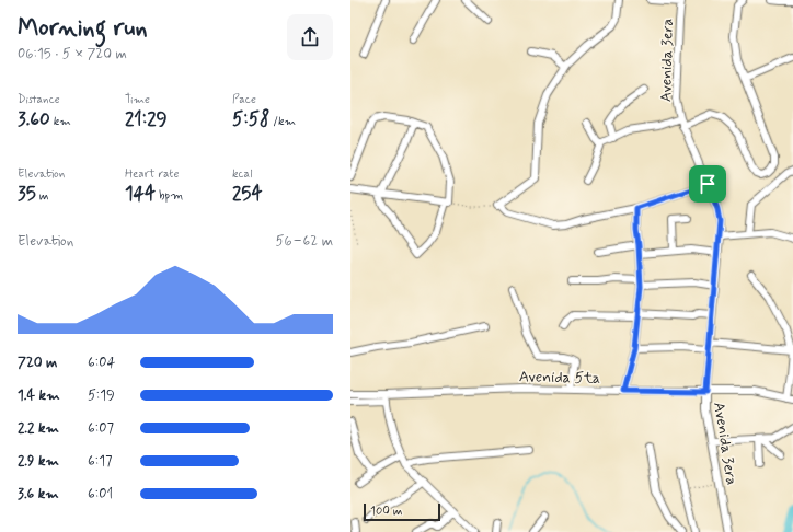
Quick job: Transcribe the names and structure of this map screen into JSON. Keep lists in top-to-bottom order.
{
  "streets": {
    "street": ["Avenida 3era", "Avenida 5ta"]
  },
  "crossings": [
    ["Avenida 3era", "Avenida 5ta"]
  ],
  "scale_bar": "100 m",
  "page": {
    "heading": ["Morning run", "06:15 · 5 × 720 m"],
    "stats": [
      ["Distance", "3.60 km"],
      ["Time", "21:29"],
      ["Pace", "5:58 /km"],
      ["Elevation", "35 m"],
      ["Heart rate", "144 bpm"],
      ["kcal", "254"]
    ],
    "chart": ["Elevation", "56–62 m"],
    "list": [
      {
        "name": "720 m",
        "note": "6:04"
      },
      {
        "name": "1.4 km",
        "note": "5:19"
      },
      {
        "name": "2.2 km",
        "note": "6:07"
      },
      {
        "name": "2.9 km",
        "note": "6:17"
      },
      {
        "name": "3.6 km",
        "note": "6:01"
      }
    ],
    "scale": "100 m"
  }
}
